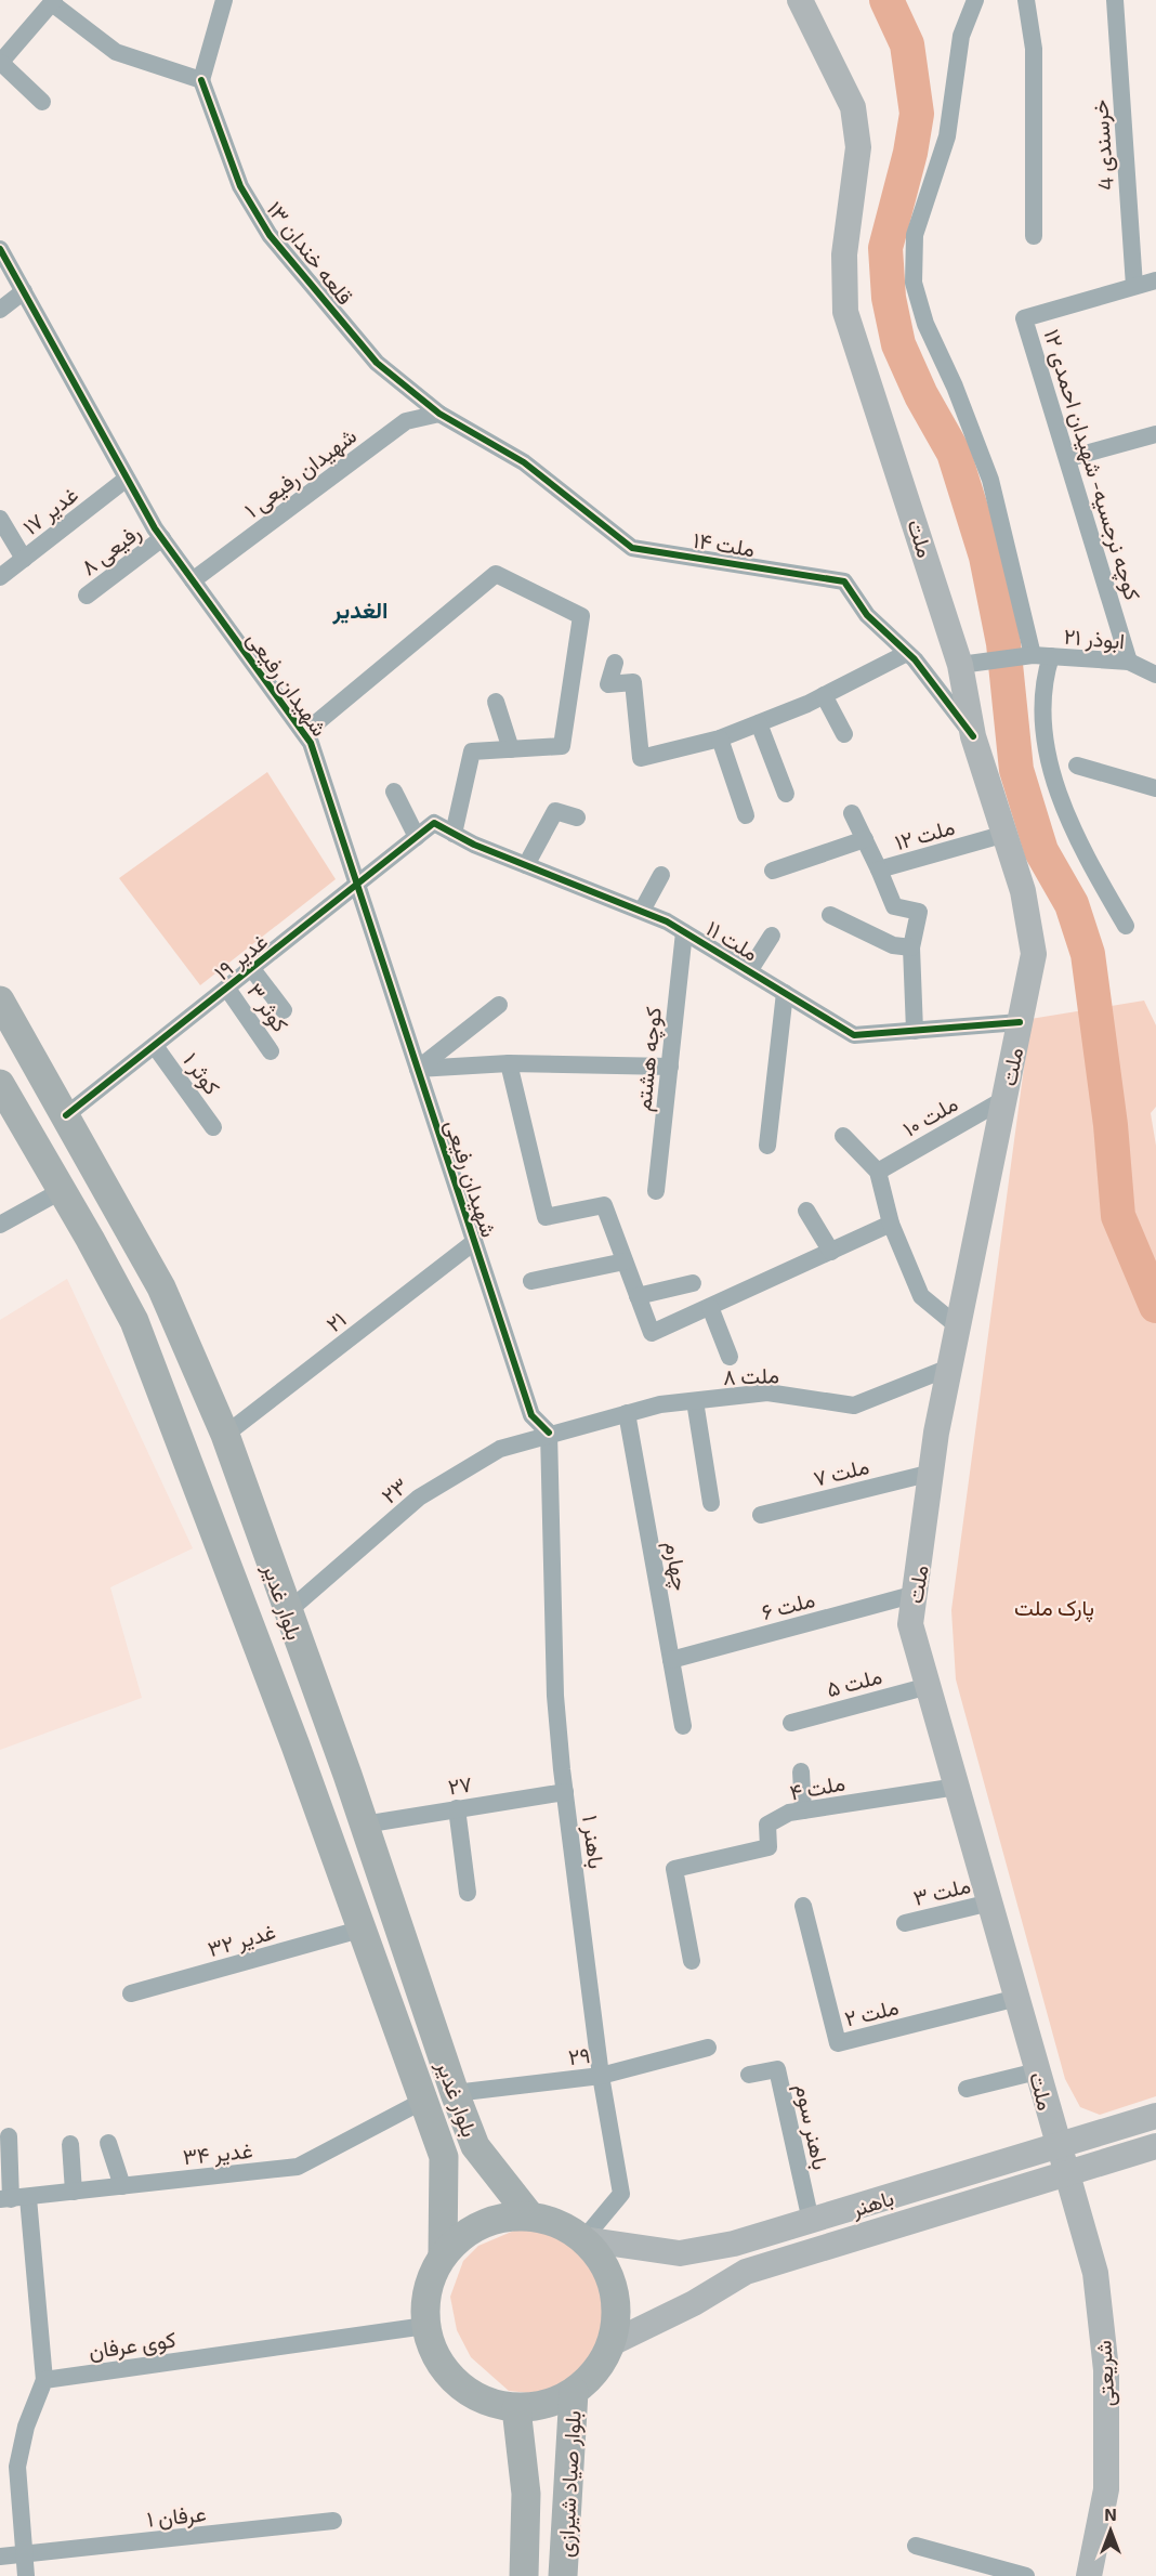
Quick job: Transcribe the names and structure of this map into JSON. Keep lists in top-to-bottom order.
{
  "streets": {
    "main road": [
      "ملت",
      "بلوار غدیر",
      "باهنر",
      "شریعتی",
      "بلوار صیاد شیرازی"
    ],
    "street": [
      "خرسندی 4",
      "۱۳ قلعه خندان",
      "کوچه نرجسیه- شهیدان احمدی ۱۲",
      "۱ شهیدان رفیعی",
      "۱۷ غدیر",
      "۱۴ ملت",
      "رفیعی ۸",
      "۲۱ ابوذر",
      "شهیدان رفیعی",
      "۱۲ ملت",
      "۱۱ ملت",
      "۱۹ غدیر",
      "۳ کوثر",
      "کوچه هشتم",
      "۱ کوثر",
      "ملت ۱۰",
      "۲۱",
      "۸ ملت",
      "۷ ملت",
      "۲۳",
      "چهارم",
      "۶ ملت",
      "۵ ملت",
      "۲۷",
      "۴ ملت",
      "باهنر ۱",
      "۳ ملت",
      "۳۲ غدیر",
      "۲ ملت",
      "۲۹",
      "باهنر سوم",
      "۳۴ غدیر",
      "کوی عرفان",
      "عرفان ۱"
    ]
  },
  "crossings": [
    ["خرسندی 4", "کوچه نرجسیه- شهیدان احمدی ۱۲"],
    ["۱۳ قلعه خندان", "۱ شهیدان رفیعی"],
    ["۱۳ قلعه خندان", "۱۴ ملت"],
    ["کوچه نرجسیه- شهیدان احمدی ۱۲", "۲۱ ابوذر"],
    ["۱ شهیدان رفیعی", "۱۴ ملت"],
    ["۱ شهیدان رفیعی", "شهیدان رفیعی"],
    ["۱۷ غدیر", "شهیدان رفیعی"],
    ["ملت", "۱۴ ملت"],
    ["ملت", "۲۱ ابوذر"],
    ["ملت", "۱۲ ملت"],
    ["ملت", "۱۱ ملت"],
    ["ملت", "ملت ۱۰"],
    ["ملت", "۸ ملت"],
    ["ملت", "۷ ملت"],
    ["ملت", "۶ ملت"],
    ["ملت", "۵ ملت"],
    ["ملت", "۴ ملت"],
    ["ملت", "۳ ملت"],
    ["ملت", "۲ ملت"],
    ["ملت", "باهنر"],
    ["ملت", "شریعتی"],
    ["رفیعی ۸", "شهیدان رفیعی"],
    ["شهیدان رفیعی", "۱۹ غدیر"],
    ["شهیدان رفیعی", "۲۱"],
    ["شهیدان رفیعی", "۸ ملت"],
    ["شهیدان رفیعی", "۲۳"],
    ["شهیدان رفیعی", "باهنر ۱"],
    ["۱۱ ملت", "۱۹ غدیر"],
    ["۱۱ ملت", "کوچه هشتم"],
    ["۱۹ غدیر", "۳ کوثر"],
    ["۱۹ غدیر", "۱ کوثر"],
    ["۱۹ غدیر", "بلوار غدیر"],
    ["۲۱", "بلوار غدیر"],
    ["۸ ملت", "۲۳"],
    ["۸ ملت", "چهارم"],
    ["۸ ملت", "باهنر ۱"],
    ["۲۳", "بلوار غدیر"],
    ["۲۳", "باهنر ۱"],
    ["چهارم", "۶ ملت"],
    ["بلوار غدیر", "۲۷"],
    ["بلوار غدیر", "باهنر ۱"],
    ["بلوار غدیر", "۳۲ غدیر"],
    ["بلوار غدیر", "۲۹"],
    ["بلوار غدیر", "۳۴ غدیر"],
    ["بلوار غدیر", "باهنر"],
    ["بلوار غدیر", "کوی عرفان"],
    ["بلوار غدیر", "بلوار صیاد شیرازی"],
    ["۲۷", "باهنر ۱"],
    ["باهنر ۱", "۲۹"],
    ["باهنر ۱", "باهنر"],
    ["باهنر ۱", "کوی عرفان"],
    ["باهنر ۱", "بلوار صیاد شیرازی"],
    ["باهنر سوم", "باهنر"],
    ["باهنر", "کوی عرفان"],
    ["باهنر", "شریعتی"],
    ["باهنر", "بلوار صیاد شیرازی"],
    ["کوی عرفان", "بلوار صیاد شیرازی"]
  ],
  "districts": ["الغدیر"],
  "parks": ["پارک ملت"],
  "north": "top"
}
